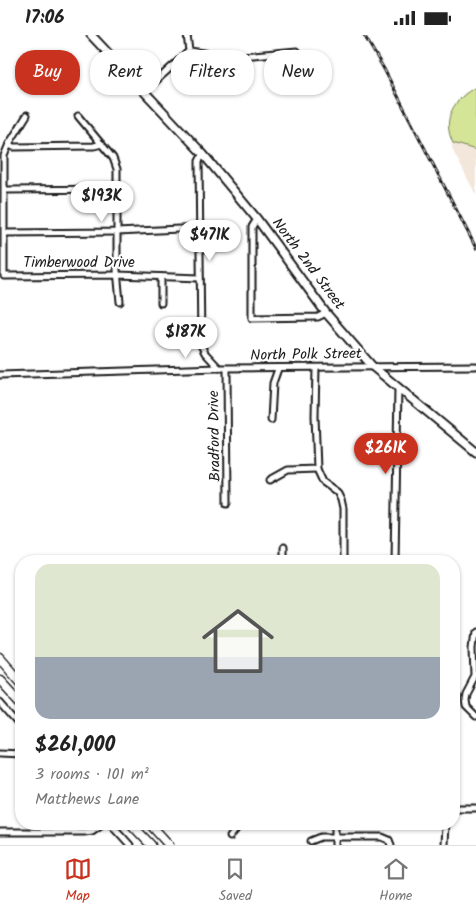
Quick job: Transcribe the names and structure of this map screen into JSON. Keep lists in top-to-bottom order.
{
  "streets": {
    "main road": ["North 2nd Street"],
    "street": ["Timberwood Drive", "North Polk Street", "Bradford Drive"]
  },
  "crossings": [
    ["North 2nd Street", "North Polk Street"],
    ["North Polk Street", "Bradford Drive"]
  ],
  "page": {
    "status": "17:06",
    "chip": [
      "Buy",
      "Rent",
      "Filters",
      "New"
    ],
    "price": [
      "$193K",
      "$471K",
      "$187K",
      "$261K"
    ],
    "list": [
      {
        "name": "$261,000",
        "note": "3 rooms · 101 m² · Matthews Lane"
      }
    ],
    "tabs": ["Map", "Saved", "Home"]
  }
}
